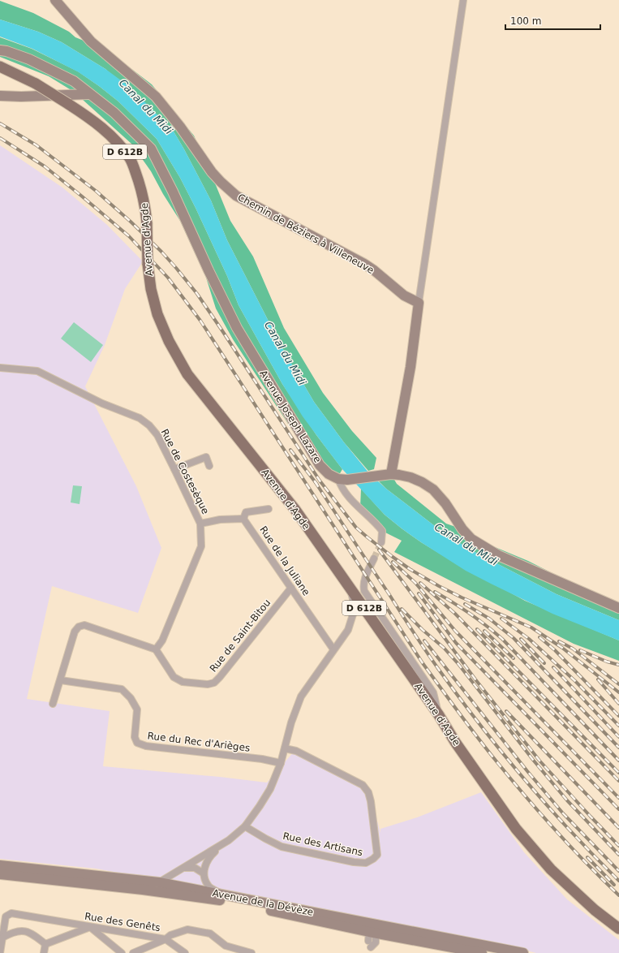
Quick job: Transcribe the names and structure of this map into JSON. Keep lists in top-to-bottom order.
{
  "streets": {
    "main road": [
      "D 612B",
      "Chemin de Béziers à Villeneuve",
      "Avenue d'Agde",
      "Avenue Joseph Lazare",
      "Avenue de la Dévèze"
    ],
    "street": [
      "Rue de Costesèque",
      "Rue de la Juliane",
      "Rue de Saint-Bitou",
      "Rue du Rec d'Arièges",
      "Rue des Artisans",
      "Rue des Genêts"
    ]
  },
  "crossings": [
    ["Rue de Costesèque", "Rue de Saint-Bitou"],
    ["Rue de la Juliane", "Rue de Saint-Bitou"]
  ],
  "water": ["Canal du Midi"],
  "scale_bar": "100 m"
}
